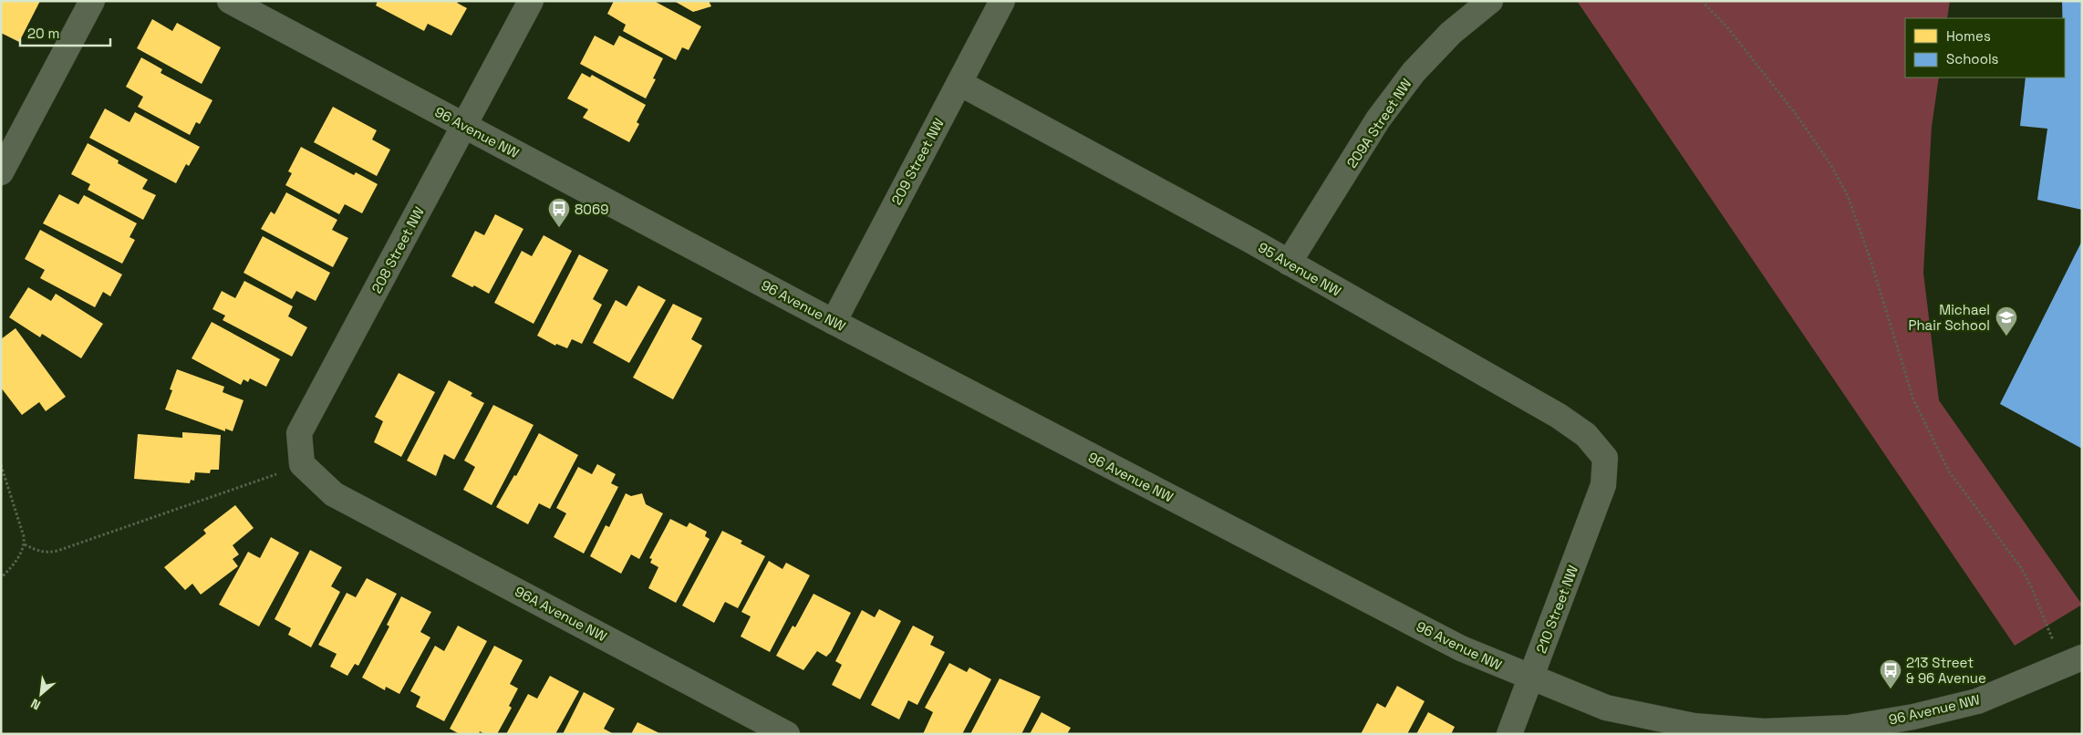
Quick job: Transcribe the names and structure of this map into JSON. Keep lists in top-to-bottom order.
{
  "streets": {
    "street": [
      "209A Street NW",
      "96 Avenue NW",
      "209 Street NW",
      "208 Street NW",
      "95 Avenue NW",
      "210 Street NW",
      "96A Avenue NW"
    ]
  },
  "crossings": [
    ["209A Street NW", "95 Avenue NW"],
    ["96 Avenue NW", "209 Street NW"],
    ["96 Avenue NW", "208 Street NW"],
    ["96 Avenue NW", "210 Street NW"],
    ["209 Street NW", "95 Avenue NW"],
    ["208 Street NW", "96A Avenue NW"],
    ["95 Avenue NW", "210 Street NW"]
  ],
  "places": {
    "bus stop": ["8069", "213 Street & 96 Avenue"],
    "school or university": ["Michael Phair School"]
  },
  "legend": ["Homes", "Schools"],
  "scale_bar": "20 m",
  "north": "bottom left"
}
